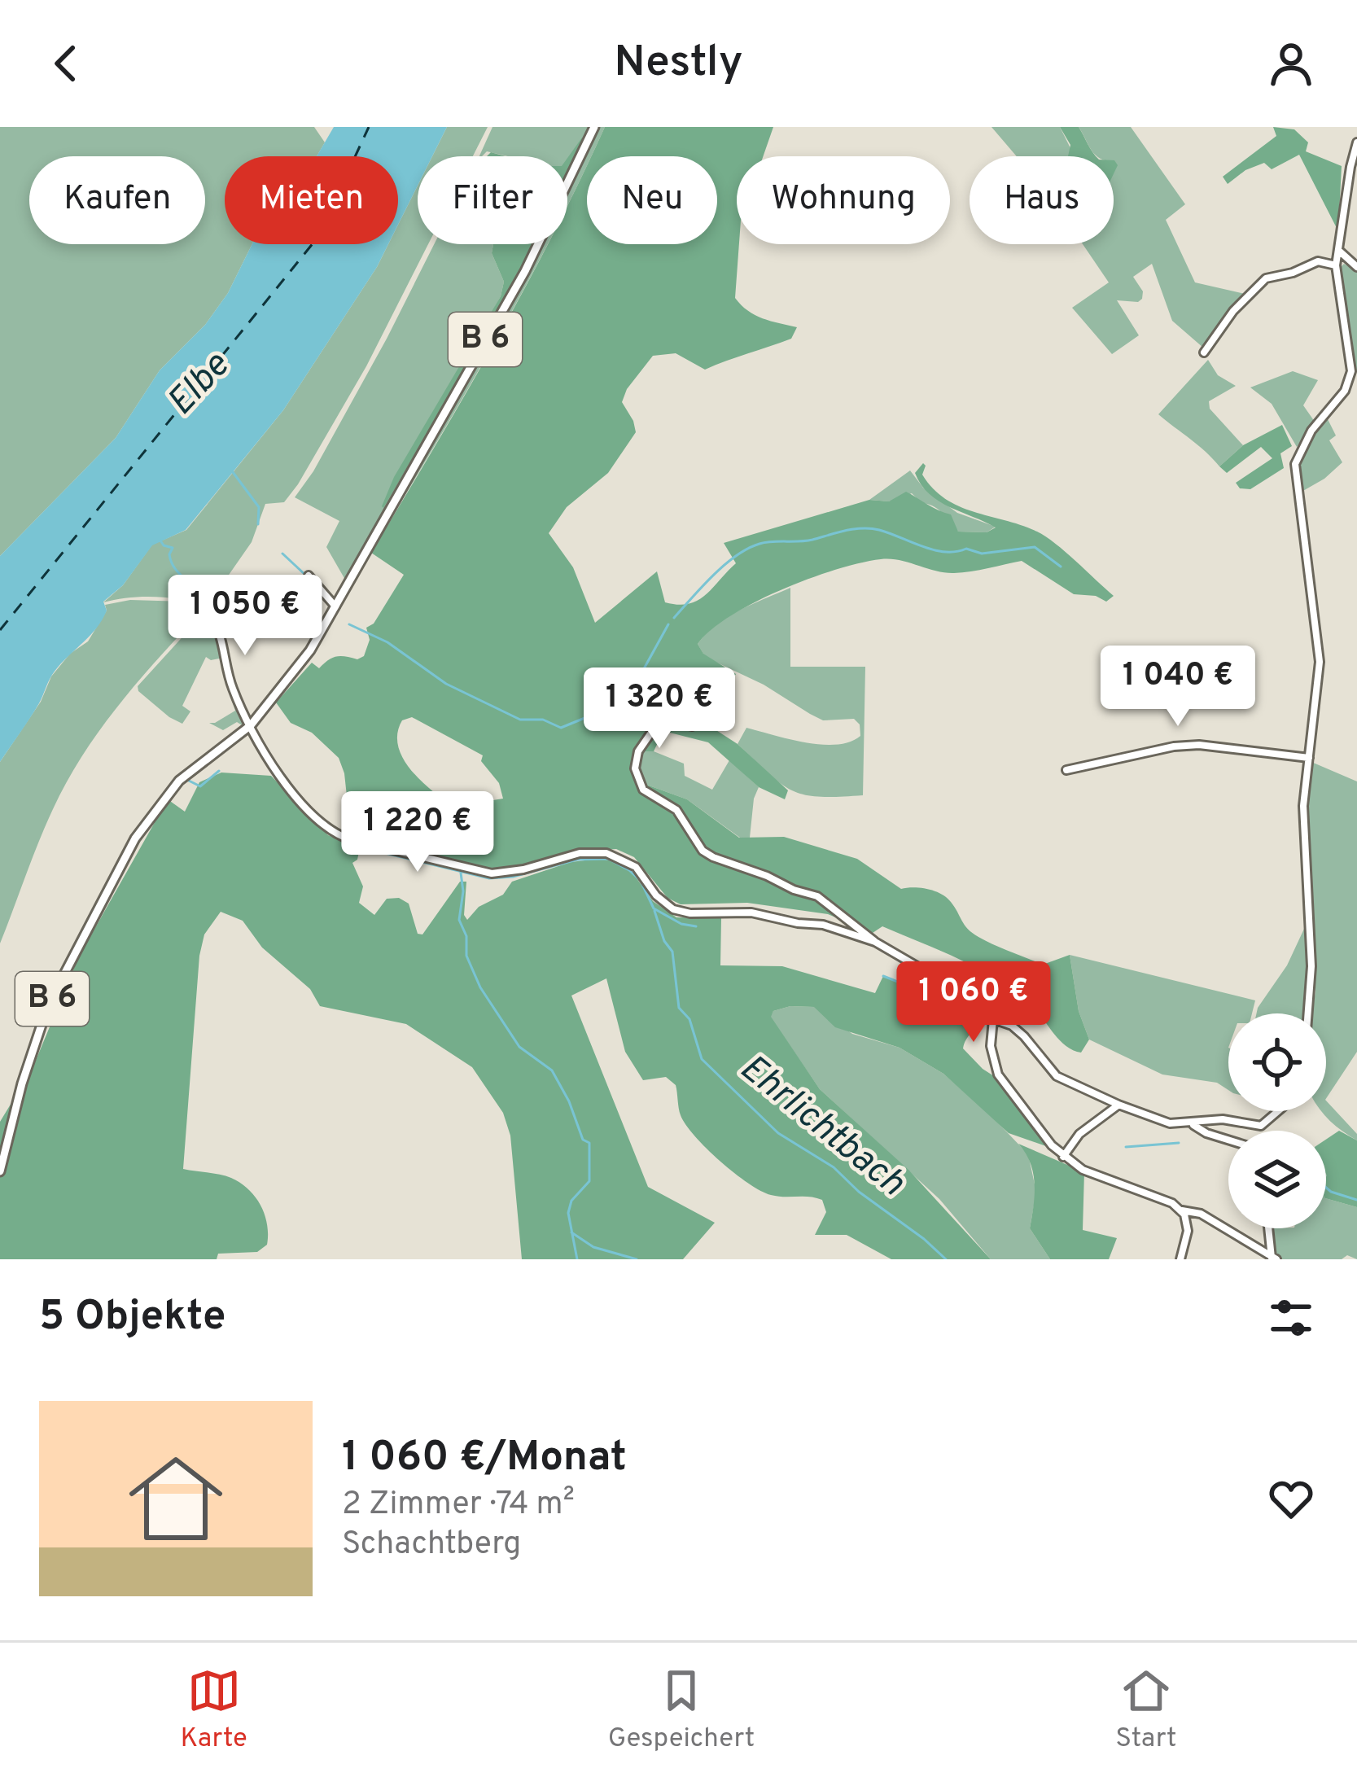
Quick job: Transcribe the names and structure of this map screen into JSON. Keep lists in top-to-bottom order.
{
  "streets": {
    "main road": ["B 6"]
  },
  "water": ["Elbe", "Ehrlichtbach"],
  "page": {
    "header": "Nestly",
    "chip": [
      "Kaufen",
      "Mieten",
      "Filter",
      "Neu",
      "Wohnung",
      "Haus"
    ],
    "price": [
      "1 050 €",
      "1 040 €",
      "1 320 €",
      "1 220 €",
      "1 060 €"
    ],
    "heading": "5 Objekte",
    "list": [
      {
        "name": "1 060 €/Monat",
        "note": "2 Zimmer · 74 m² · Schachtberg"
      }
    ],
    "tabs": ["Karte", "Gespeichert", "Start"]
  }
}
